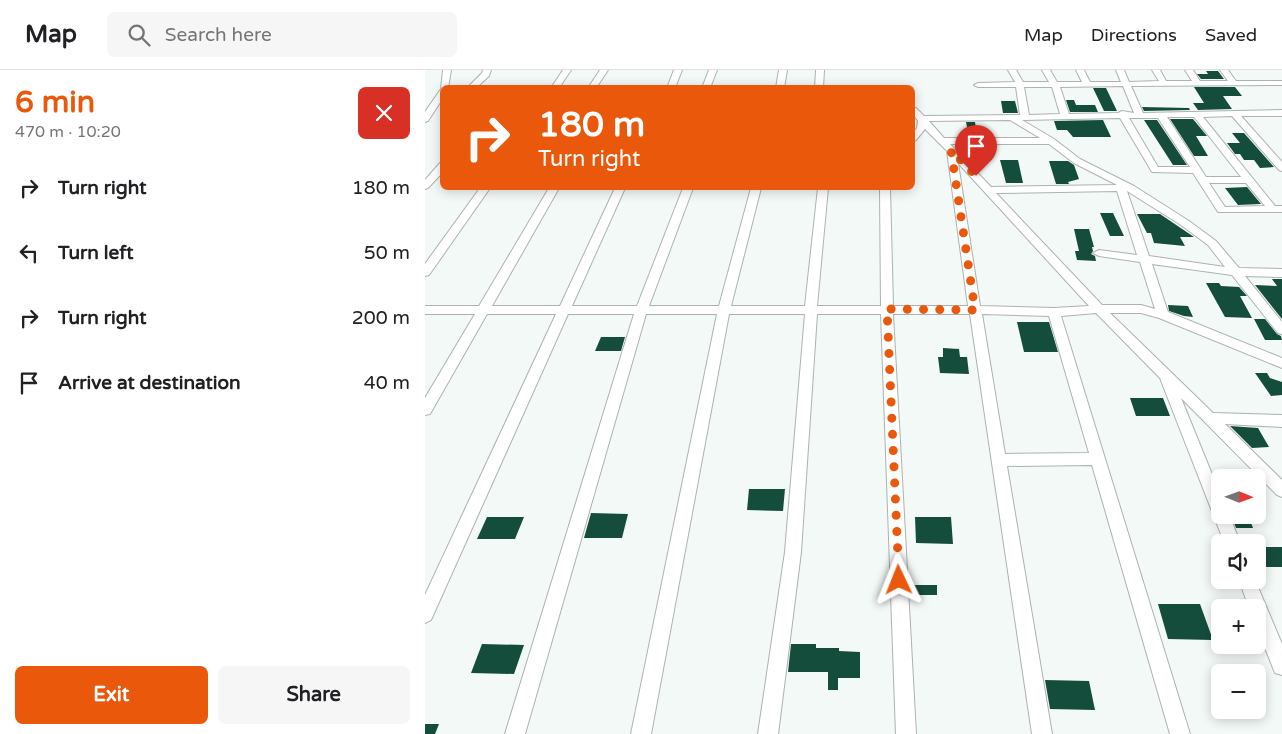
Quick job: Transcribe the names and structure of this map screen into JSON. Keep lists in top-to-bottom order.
{
  "north": "right",
  "page": {
    "header": "Map",
    "search": "Search here",
    "nav": ["Map", "Directions", "Saved"],
    "heading": ["6 min", "470 m · 10:20"],
    "turn": ["180 m", "Turn right"],
    "list": [
      {
        "name": "Turn right",
        "value": "180 m"
      },
      {
        "name": "Turn left",
        "value": "50 m"
      },
      {
        "name": "Turn right",
        "value": "200 m"
      },
      {
        "name": "Arrive at destination",
        "value": "40 m"
      }
    ],
    "map_buttons": ["+", "−"],
    "buttons": ["Exit", "Share"]
  }
}
